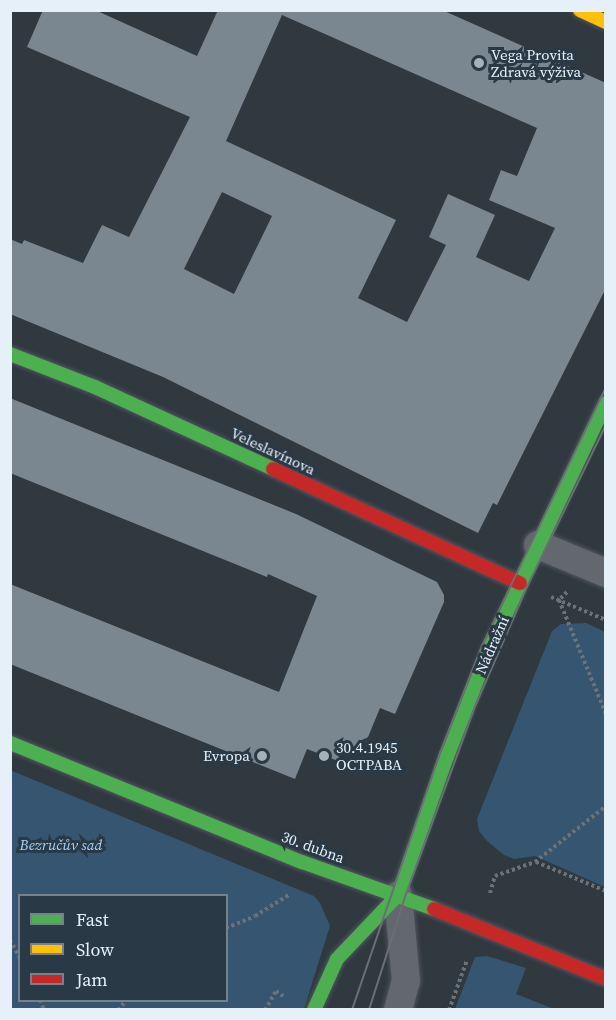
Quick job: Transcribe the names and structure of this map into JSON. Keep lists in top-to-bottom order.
{
  "streets": {
    "street": ["Veleslavínova", "Nádražní", "30. dubna"]
  },
  "crossings": [
    ["Veleslavínova", "Nádražní"],
    ["Nádražní", "30. dubna"]
  ],
  "parks": ["Bezručův sad"],
  "places": ["Vega Provita Zdravá výživa", "Evropa", "30.4.1945 ОСТРАВА"],
  "legend": ["Fast", "Slow", "Jam"]
}
